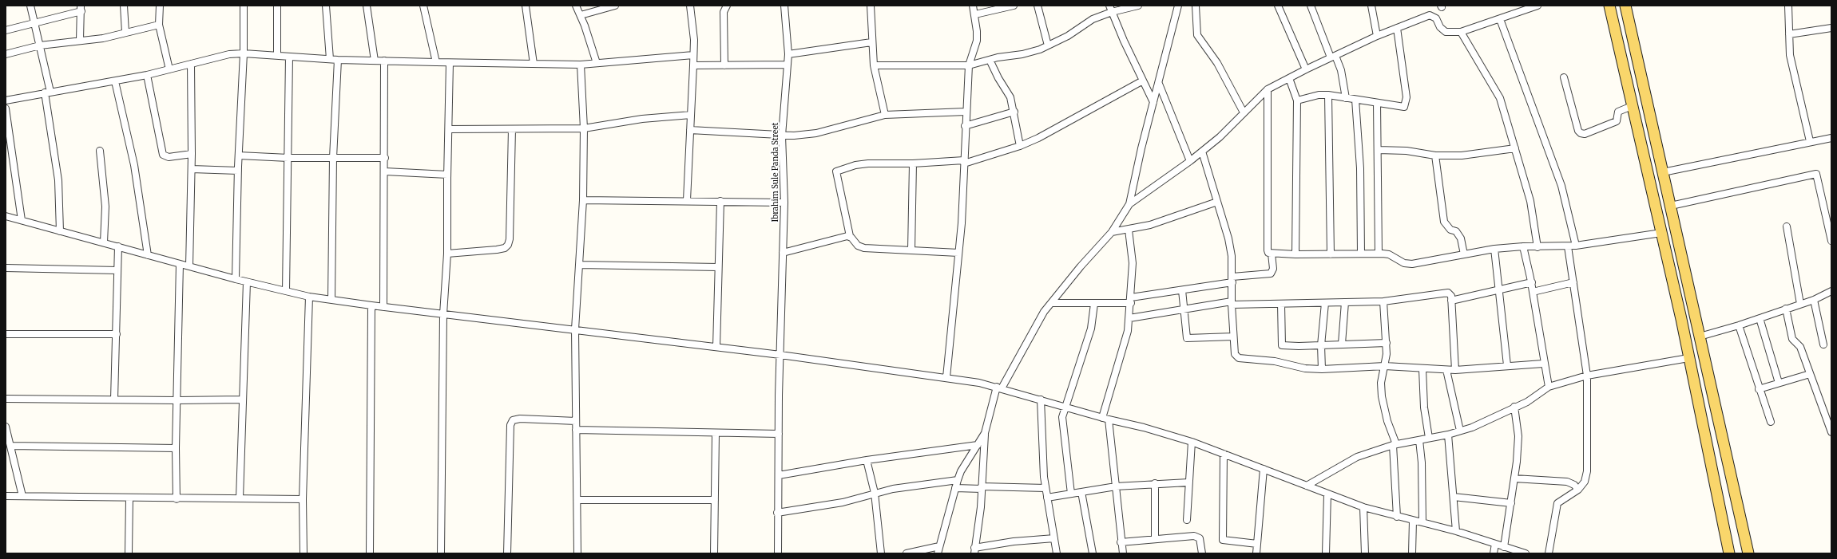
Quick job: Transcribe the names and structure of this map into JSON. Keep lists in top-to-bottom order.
{
  "streets": {
    "street": ["Ibrahim Sule Panda Street"]
  }
}
